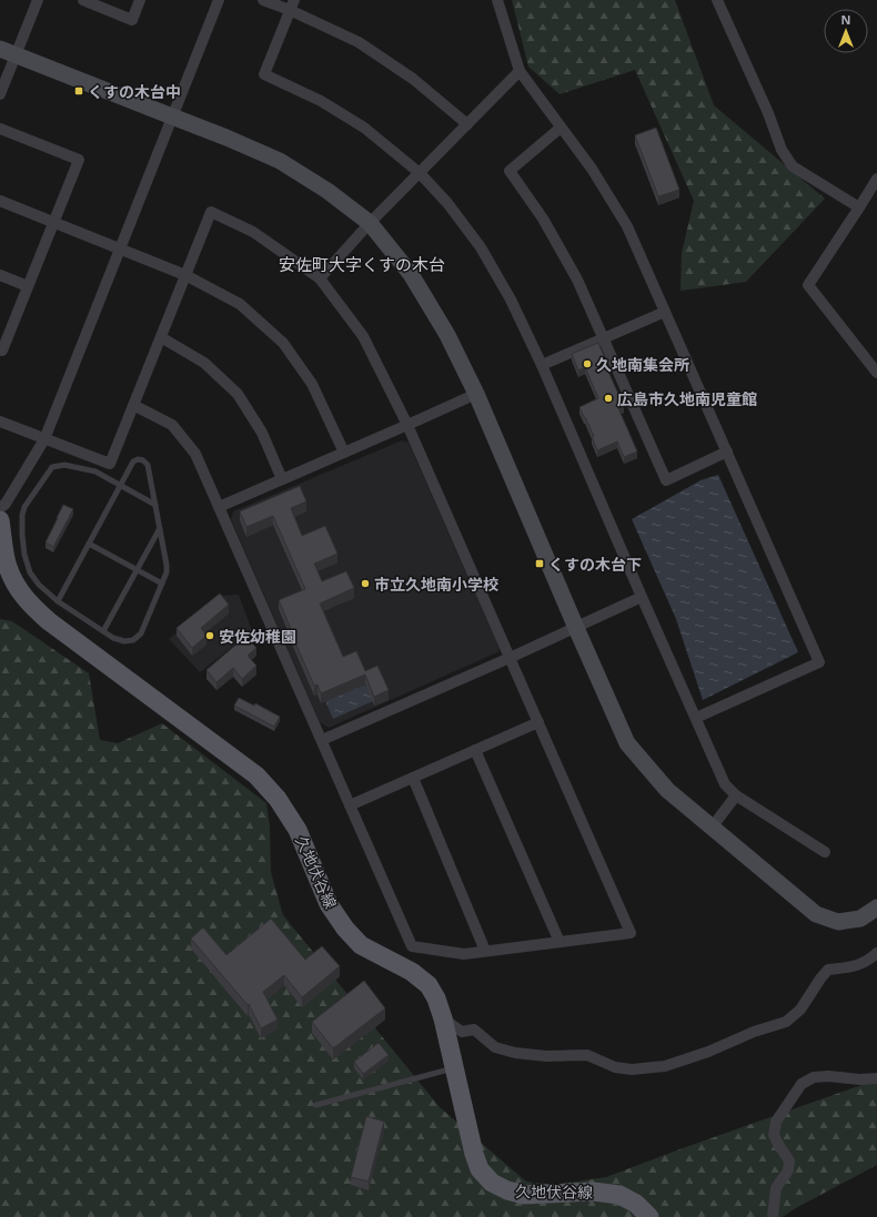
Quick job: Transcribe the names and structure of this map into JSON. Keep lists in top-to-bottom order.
{
  "streets": {
    "main road": ["久地伏谷線"]
  },
  "districts": ["安佐町大字くすの木台"],
  "places": {
    "transit": ["くすの木台中", "くすの木台下"],
    "other": [
      "久地南集会所",
      "広島市久地南児童館",
      "市立久地南小学校",
      "安佐幼稚園"
    ]
  },
  "north": "top"
}
